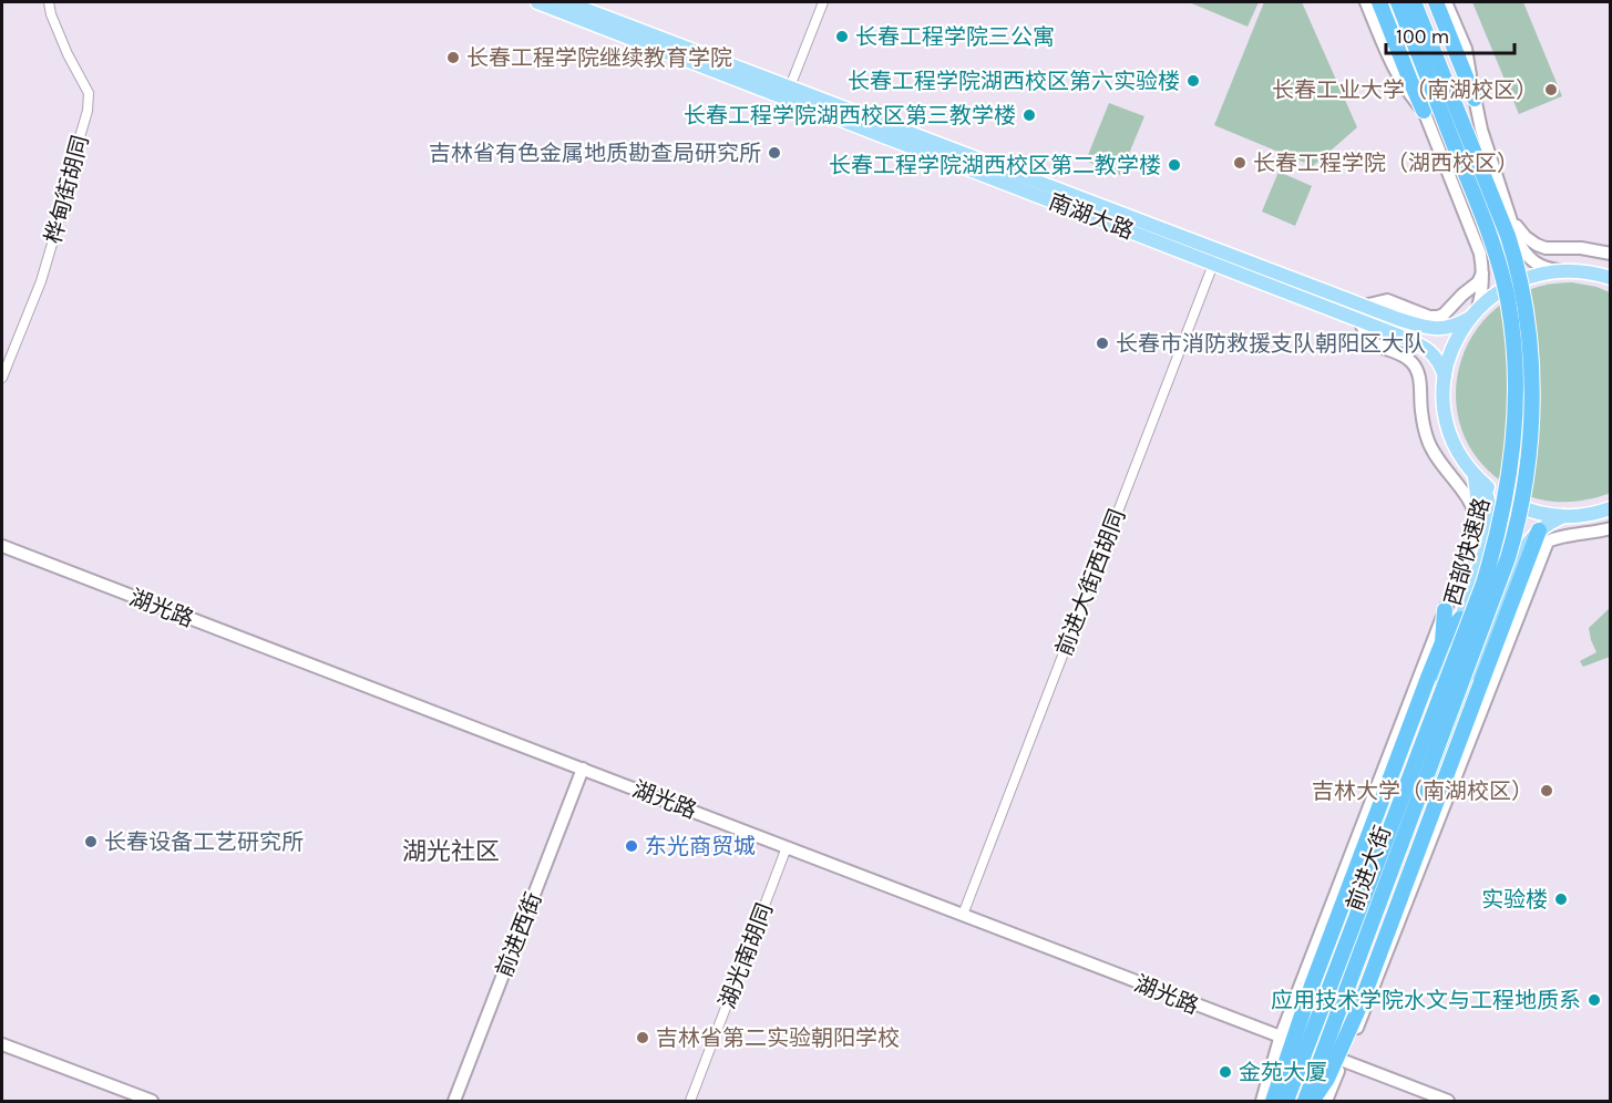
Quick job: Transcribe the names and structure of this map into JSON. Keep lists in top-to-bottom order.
{
  "streets": {
    "highway": ["西部快速路"],
    "main road": [
      "南湖大路",
      "湖光路",
      "前进大街",
      "前进西街"
    ],
    "street": ["桦甸街胡同", "前进大街西胡同", "湖光南胡同"]
  },
  "crossings": [
    ["南湖大路", "前进大街西胡同"],
    ["西部快速路", "前进大街"],
    ["前进大街西胡同", "湖光路"],
    ["湖光路", "前进大街"],
    ["湖光路", "前进西街"],
    ["湖光路", "湖光南胡同"]
  ],
  "districts": ["湖光社区"],
  "places": [
    "长春工程学院三公寓",
    "长春工程学院继续教育学院",
    "长春工程学院湖西校区第六实验楼",
    "长春工业大学（南湖校区）",
    "长春工程学院湖西校区第三教学楼",
    "吉林省有色金属地质勘查局研究所",
    "长春工程学院（湖西校区）",
    "长春工程学院湖西校区第二教学楼",
    "长春市消防救援支队朝阳区大队",
    "吉林大学（南湖校区）",
    "长春设备工艺研究所",
    "东光商贸城",
    "实验楼",
    "应用技术学院水文与工程地质系",
    "吉林省第二实验朝阳学校",
    "金苑大厦"
  ],
  "scale_bar": "100 m"
}
